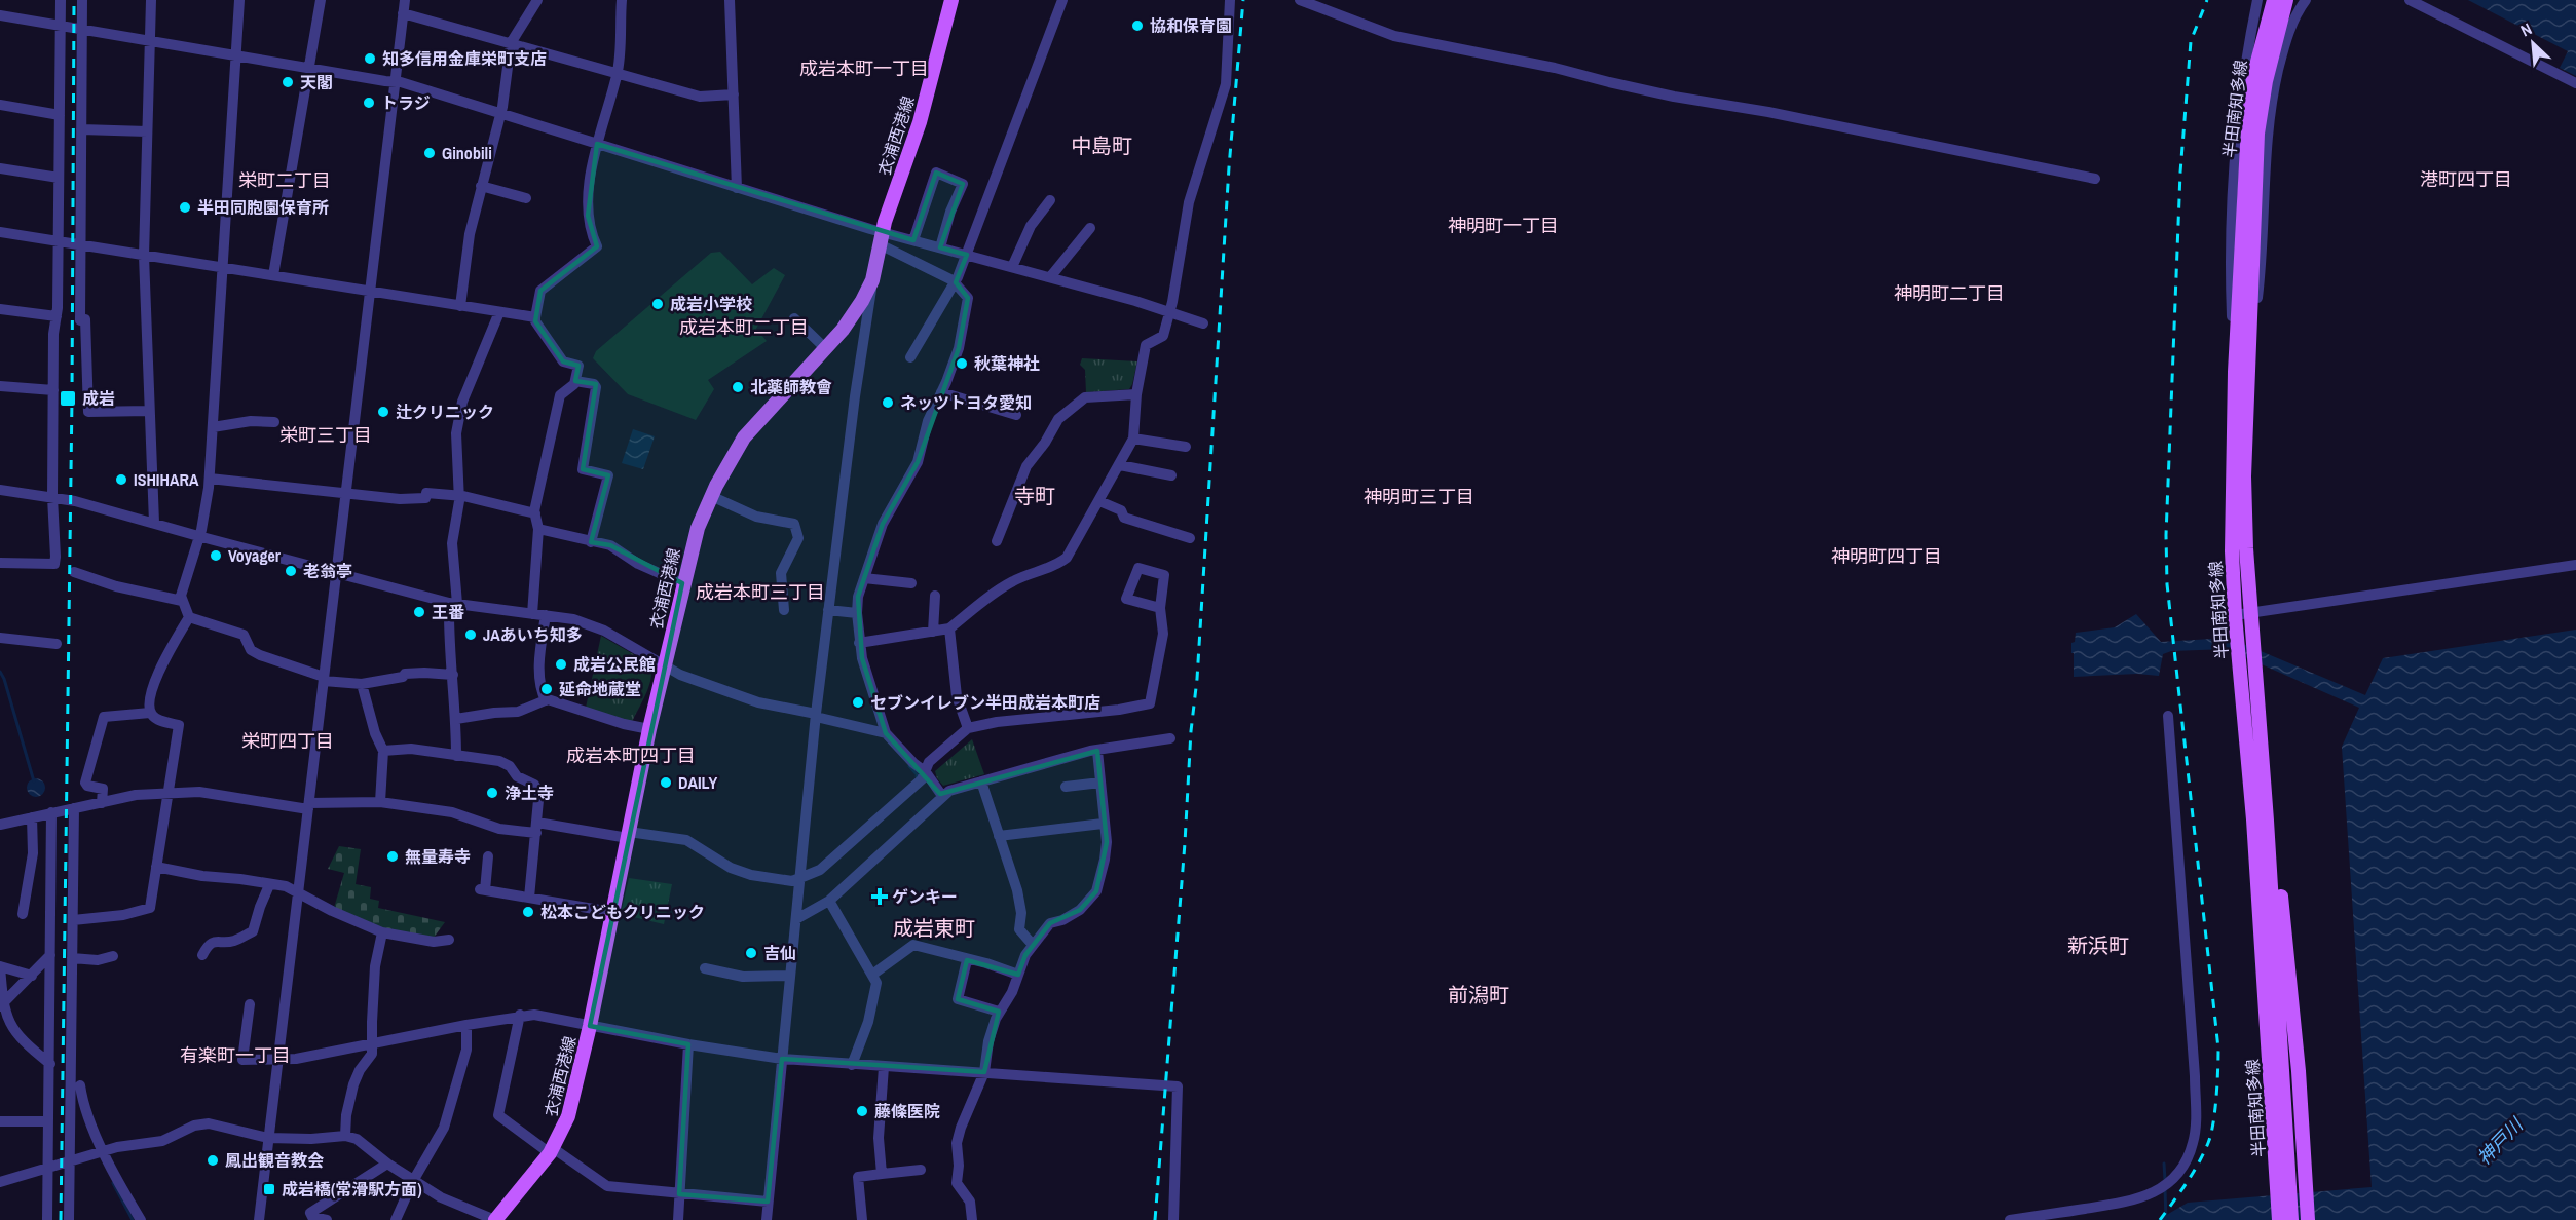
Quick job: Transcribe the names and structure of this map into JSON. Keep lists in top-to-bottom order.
{
  "streets": {
    "main road": ["半田南知多線", "衣浦西港線"]
  },
  "districts": [
    "成岩本町一丁目",
    "中島町",
    "港町四丁目",
    "栄町二丁目",
    "神明町一丁目",
    "神明町二丁目",
    "成岩本町二丁目",
    "栄町三丁目",
    "寺町",
    "神明町三丁目",
    "神明町四丁目",
    "成岩本町三丁目",
    "栄町四丁目",
    "成岩本町四丁目",
    "成岩東町",
    "新浜町",
    "前潟町",
    "有楽町一丁目"
  ],
  "water": ["神戸川"],
  "places": {
    "other": [
      "協和保育園",
      "知多信用金庫栄町支店",
      "天閣",
      "トラジ",
      "Ginobili",
      "半田同胞園保育所",
      "成岩小学校",
      "秋葉神社",
      "北薬師教會",
      "ネッツトヨタ愛知",
      "辻クリニック",
      "ISHIHARA",
      "Voyager",
      "老翁亭",
      "王番",
      "JAあいち知多",
      "成岩公民館",
      "延命地蔵堂",
      "セブンイレブン半田成岩本町店",
      "DAILY",
      "浄土寺",
      "無量寿寺",
      "松本こどもクリニック",
      "吉仙",
      "藤條医院",
      "鳳出観音教会"
    ],
    "transit": ["成岩", "成岩橋(常滑駅方面)"],
    "health": ["ゲンキー"]
  },
  "north": "top left"
}
